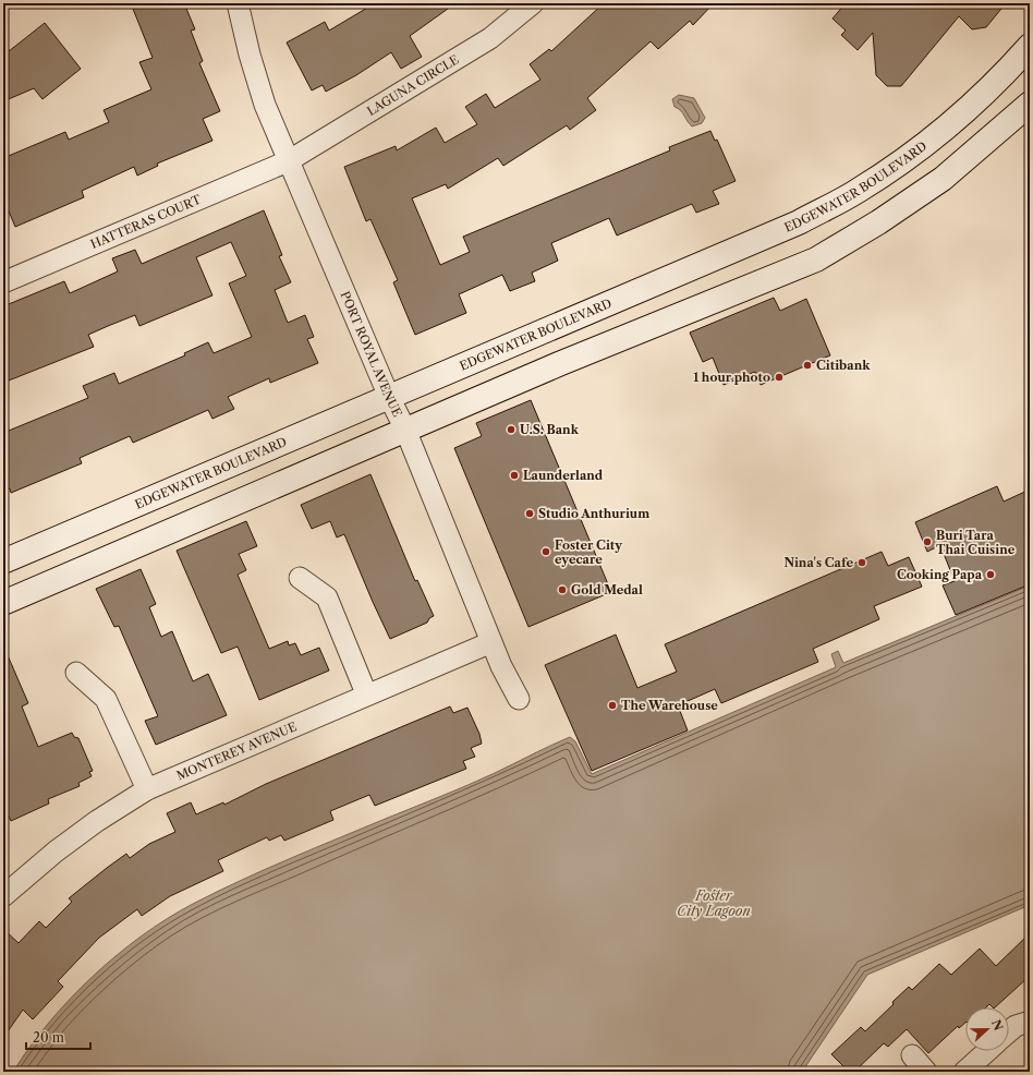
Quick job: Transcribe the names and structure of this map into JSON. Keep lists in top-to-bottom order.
{
  "streets": {
    "street": [
      "LAGUNA CIRCLE",
      "EDGEWATER BOULEVARD",
      "HATTERAS COURT",
      "PORT ROYAL AVENUE",
      "MONTEREY AVENUE"
    ]
  },
  "crossings": [
    ["LAGUNA CIRCLE", "HATTERAS COURT"],
    ["LAGUNA CIRCLE", "PORT ROYAL AVENUE"],
    ["EDGEWATER BOULEVARD", "PORT ROYAL AVENUE"],
    ["HATTERAS COURT", "PORT ROYAL AVENUE"],
    ["PORT ROYAL AVENUE", "MONTEREY AVENUE"]
  ],
  "water": ["Foster City Lagoon"],
  "places": [
    "Citibank",
    "1 hour photo",
    "U.S. Bank",
    "Launderland",
    "Studio Anthurium",
    "Buri Tara Thai Cuisine",
    "Foster City eyecare",
    "Nina's Cafe",
    "Cooking Papa",
    "Gold Medal",
    "The Warehouse"
  ],
  "scale_bar": "20 m",
  "north": "right"
}
